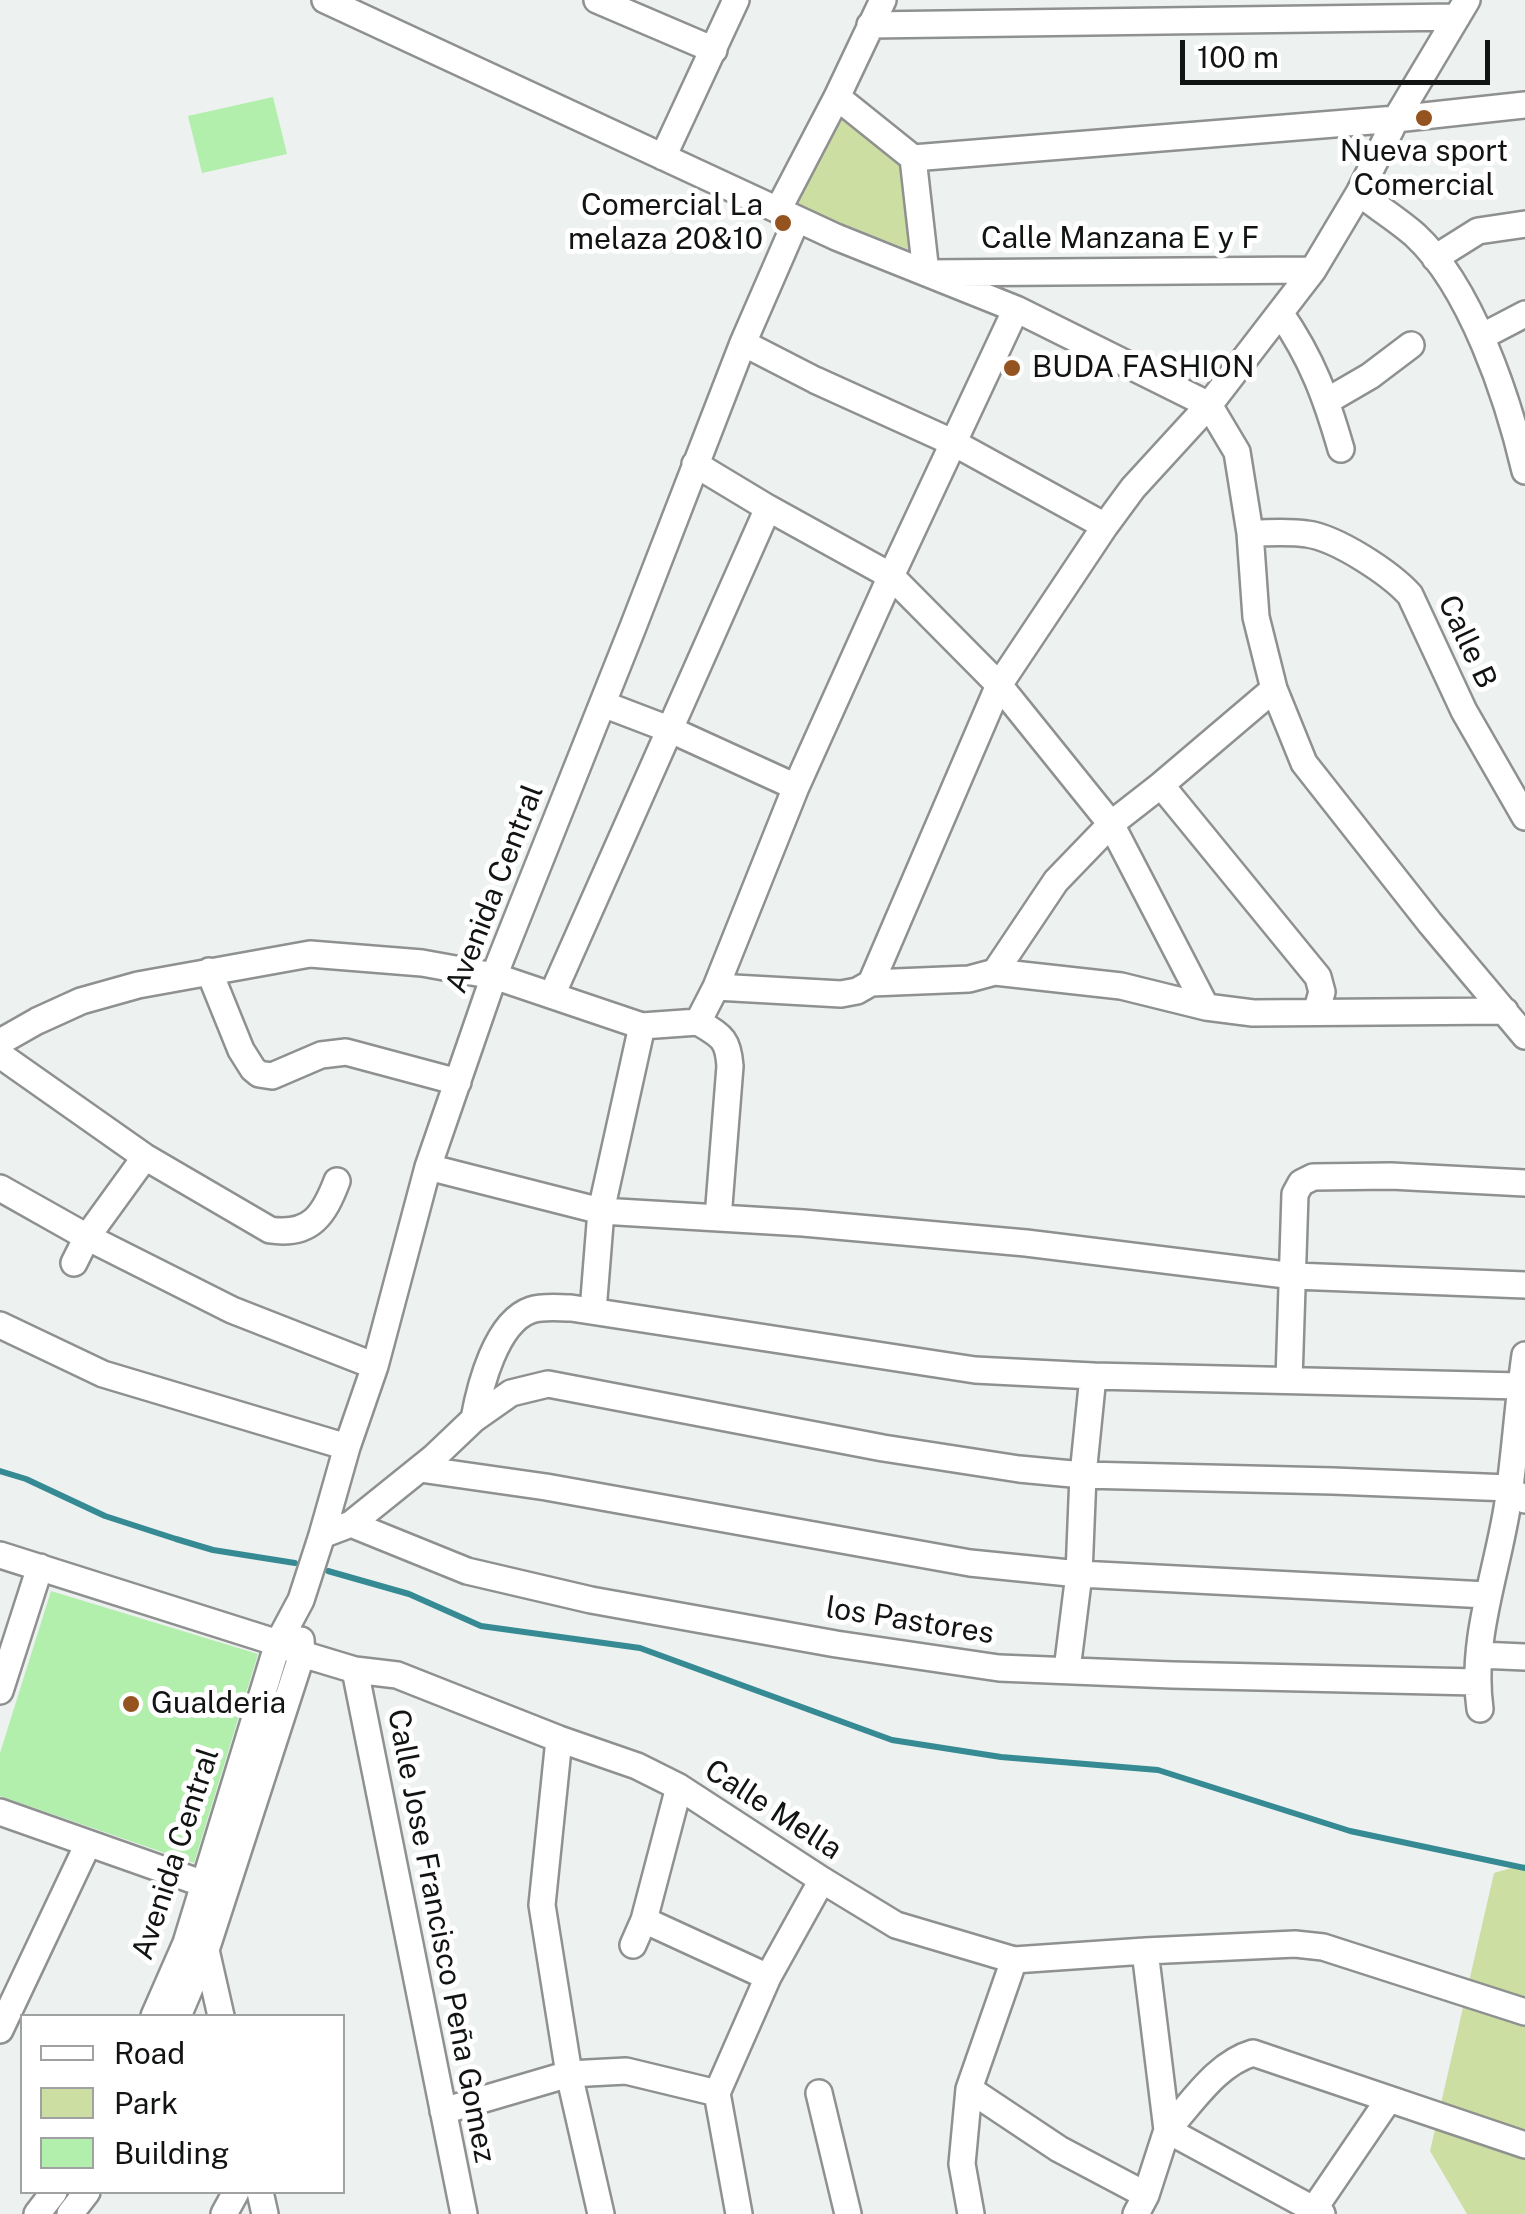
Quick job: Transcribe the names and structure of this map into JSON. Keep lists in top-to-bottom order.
{
  "streets": {
    "street": [
      "Calle Manzana E y F",
      "Calle B",
      "Avenida Central",
      "los Pastores",
      "Calle Mella",
      "Calle Jose Francisco Peña Gomez"
    ]
  },
  "crossings": [
    ["Avenida Central", "Calle Mella"],
    ["Calle Mella", "Calle Jose Francisco Peña Gomez"]
  ],
  "places": [
    "Nueva sport Comercial",
    "Comercial La melaza 20&10",
    "BUDA FASHION",
    "Gualderia"
  ],
  "legend": ["Road", "Park", "Building"],
  "scale_bar": "100 m"
}
